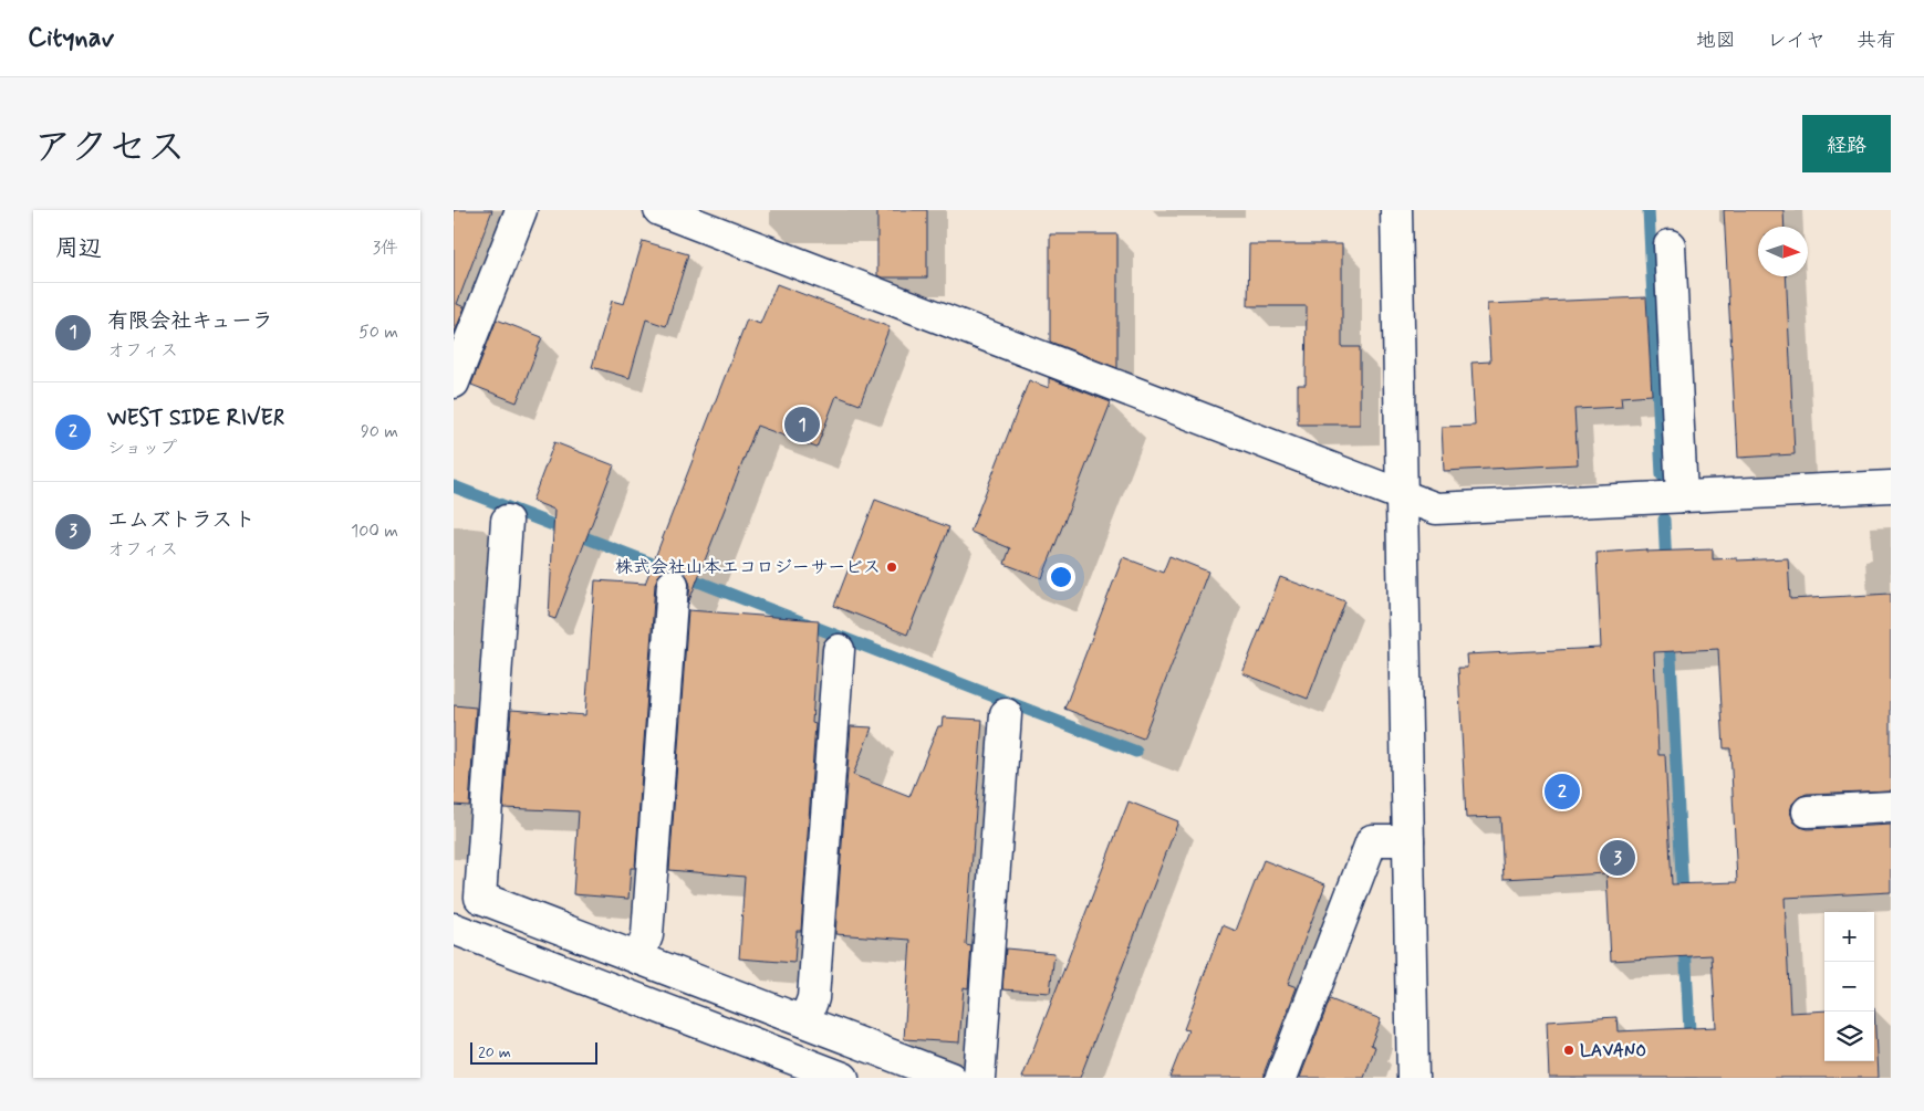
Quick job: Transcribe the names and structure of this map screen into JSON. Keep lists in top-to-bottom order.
{
  "places": ["株式会社山本エコロジーサービス", "LAVANO"],
  "scale_bar": "20 m",
  "north": "right",
  "page": {
    "header": "Citynav",
    "nav": ["地図", "レイヤ", "共有"],
    "title": "アクセス",
    "buttons": "経路",
    "heading": ["周辺", "3件"],
    "list": [
      {
        "mark": "1",
        "name": "有限会社キューラ",
        "note": "オフィス",
        "value": "50 m"
      },
      {
        "mark": "2",
        "name": "WEST SIDE RIVER",
        "note": "ショップ",
        "value": "90 m"
      },
      {
        "mark": "3",
        "name": "エムズトラスト",
        "note": "オフィス",
        "value": "100 m"
      }
    ],
    "pins": ["1", "2", "3"],
    "map_buttons": ["+", "−"],
    "scale": "20 m"
  }
}
